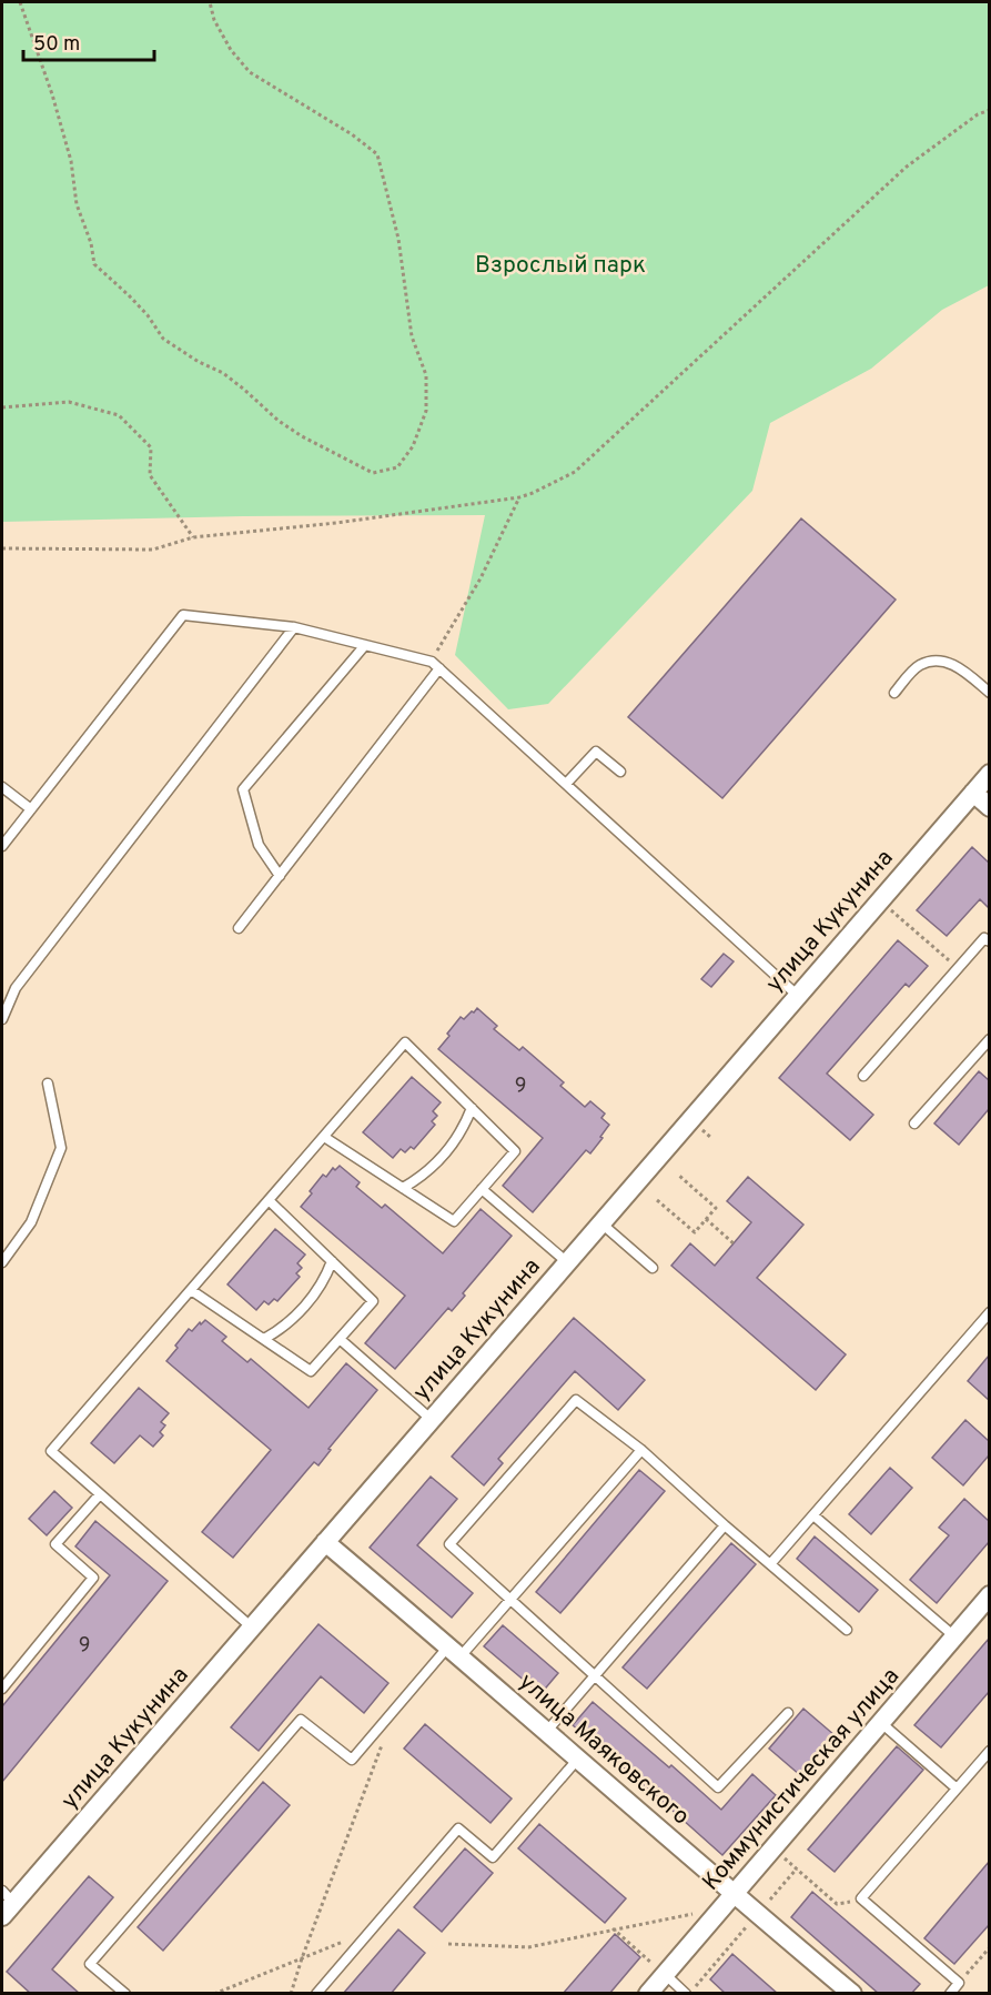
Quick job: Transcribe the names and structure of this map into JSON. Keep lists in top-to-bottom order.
{
  "streets": {
    "street": ["улица Кукунина", "улица Маяковского", "Коммунистическая улица"]
  },
  "crossings": [
    ["улица Кукунина", "улица Маяковского"],
    ["улица Маяковского", "Коммунистическая улица"]
  ],
  "parks": ["Взрослый парк"],
  "house_numbers": ["9", "9"],
  "scale_bar": "50 m"
}
